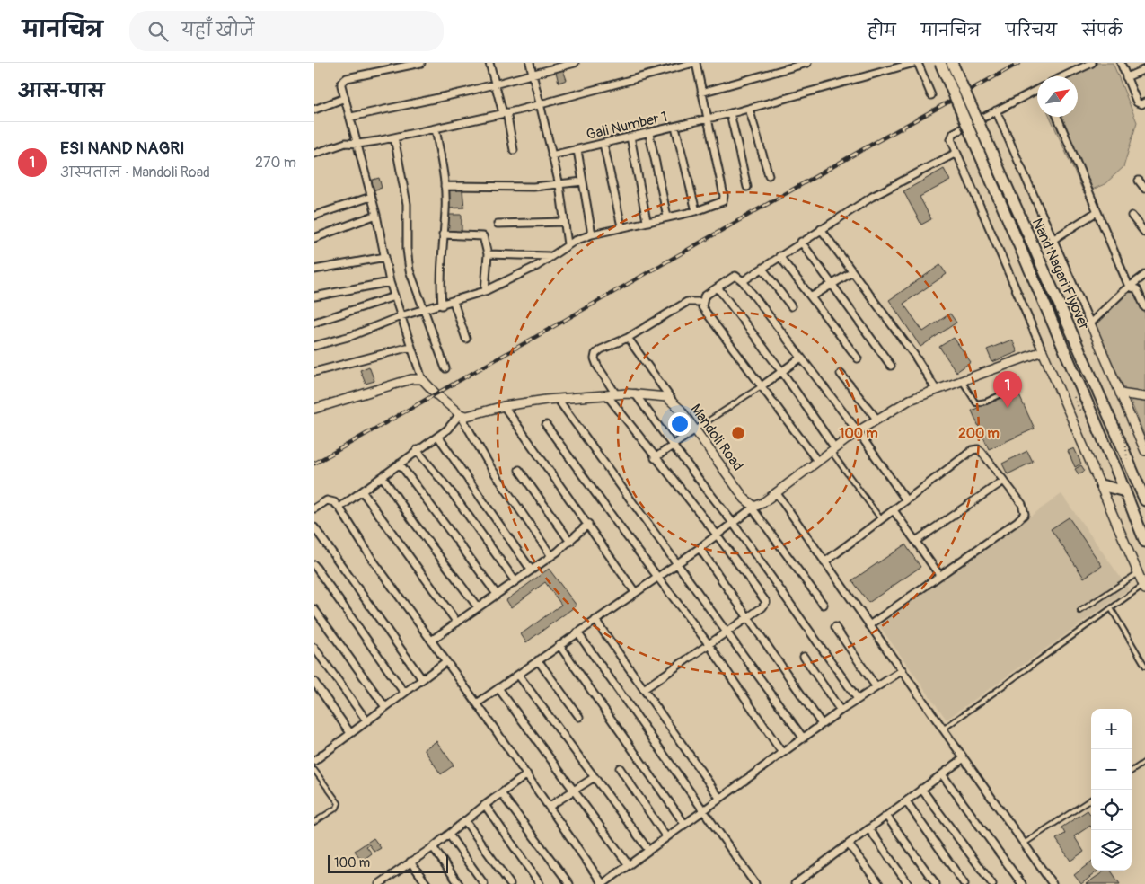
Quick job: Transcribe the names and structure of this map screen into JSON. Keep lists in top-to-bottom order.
{
  "streets": {
    "highway": ["Nand Nagari Flyover"],
    "street": ["Gali Number 1", "Mandoli Road"]
  },
  "scale_bar": "100 m",
  "north": "top right",
  "page": {
    "header": "मानचित्र",
    "search": "यहाँ खोजें",
    "nav": [
      "होम",
      "मानचित्र",
      "परिचय",
      "संपर्क"
    ],
    "heading": "आस-पास",
    "list": [
      {
        "mark": "1",
        "name": "ESI NAND NAGRI",
        "note": "अस्पताल · Mandoli Road",
        "value": "270 m"
      }
    ],
    "pins": "1",
    "map_buttons": ["+", "−"],
    "scale": "100 m"
  },
  "rings": ["100 m", "200 m"]
}
